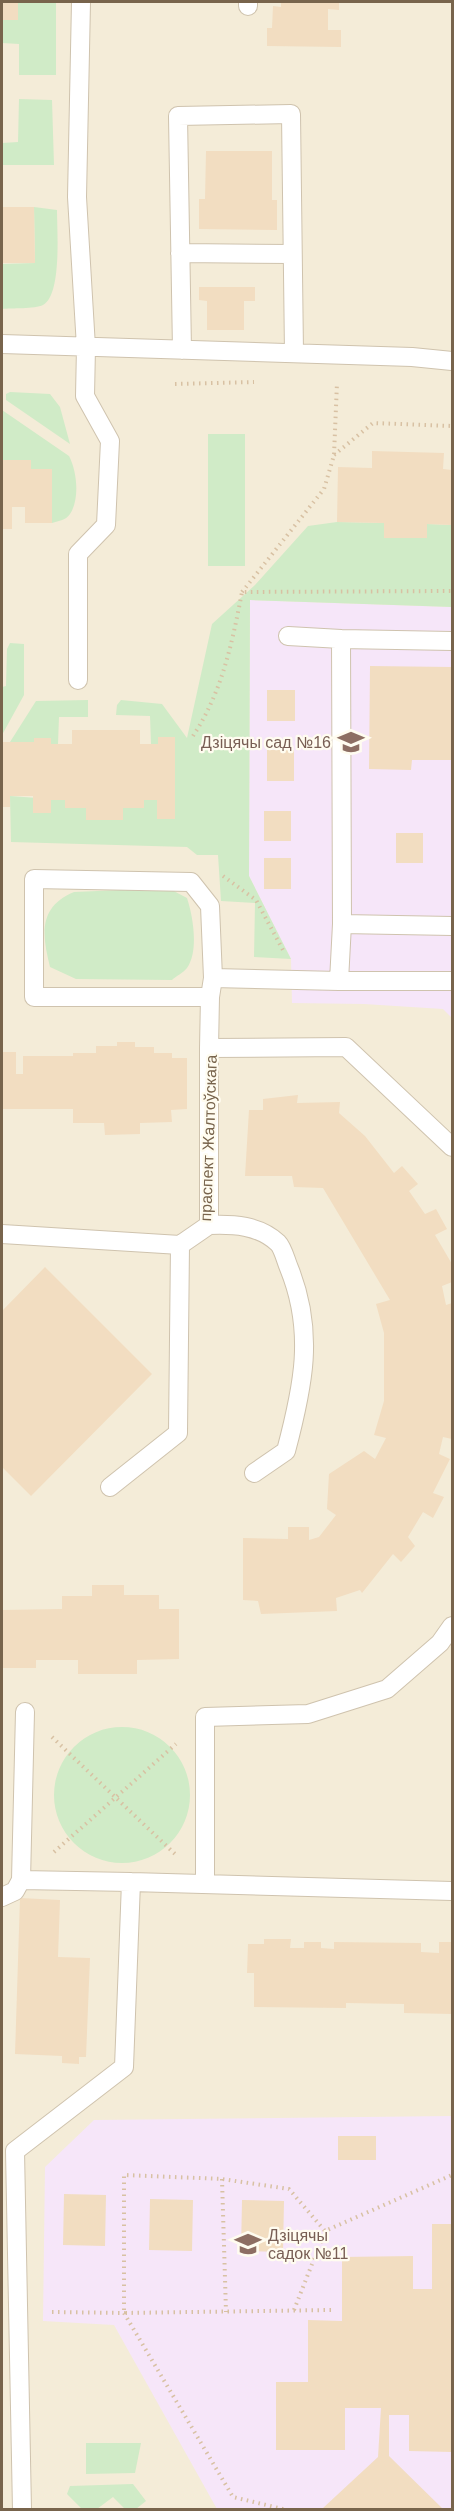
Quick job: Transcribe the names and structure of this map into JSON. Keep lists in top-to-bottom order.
{
  "streets": {
    "lane": ["праспект Жалтоўскага"]
  },
  "places": {
    "school or university": ["Дзіцячы сад №16", "Дзіцячы садок №11"]
  }
}
